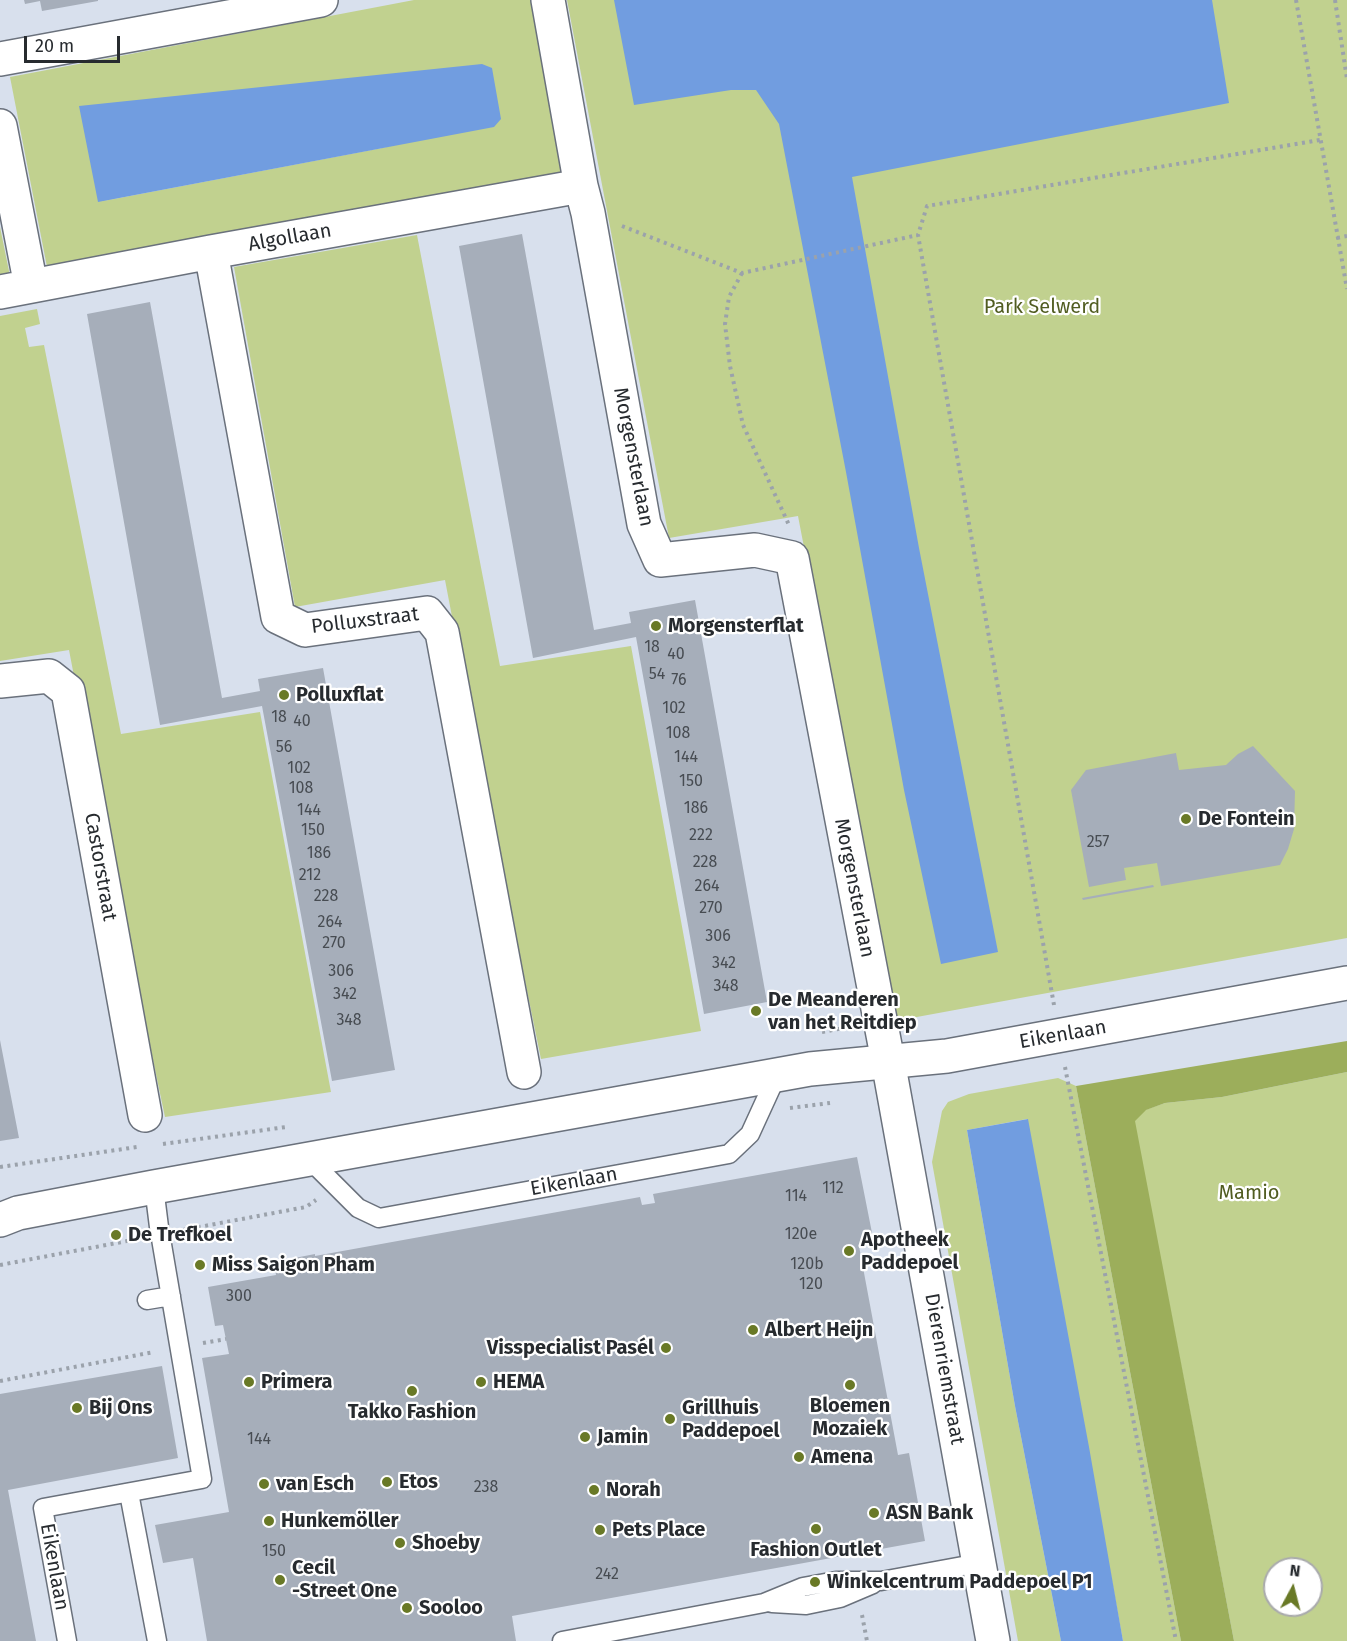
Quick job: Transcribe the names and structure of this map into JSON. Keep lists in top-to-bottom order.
{
  "streets": {
    "street": [
      "Algollaan",
      "Morgensterlaan",
      "Polluxstraat",
      "Castorstraat",
      "Eikenlaan",
      "Dierenriemstraat"
    ]
  },
  "crossings": [
    ["Algollaan", "Morgensterlaan"],
    ["Algollaan", "Polluxstraat"],
    ["Morgensterlaan", "Eikenlaan"],
    ["Morgensterlaan", "Dierenriemstraat"],
    ["Eikenlaan", "Dierenriemstraat"]
  ],
  "parks": ["Park Selwerd", "Mamio"],
  "places": [
    "Morgensterflat",
    "Polluxflat",
    "De Fontein",
    "De Meanderen van het Reitdiep",
    "De Trefkoel",
    "Apotheek Paddepoel",
    "Miss Saigon Pham",
    "Albert Heijn",
    "Visspecialist Pasél",
    "Primera",
    "HEMA",
    "Bloemen Mozaiek",
    "Takko Fashion",
    "Bij Ons",
    "Grillhuis Paddepoel",
    "Jamin",
    "Amena",
    "Etos",
    "van Esch",
    "Norah",
    "ASN Bank",
    "Hunkemöller",
    "Fashion Outlet",
    "Pets Place",
    "Shoeby",
    "Cecil -Street One",
    "Winkelcentrum Paddepoel P1",
    "Sooloo"
  ],
  "house_numbers": [
    "18",
    "40",
    "54",
    "76",
    "102",
    "18",
    "40",
    "108",
    "56",
    "144",
    "102",
    "150",
    "108",
    "186",
    "144",
    "150",
    "222",
    "257",
    "186",
    "228",
    "212",
    "264",
    "228",
    "270",
    "264",
    "306",
    "270",
    "342",
    "306",
    "348",
    "342",
    "348",
    "112",
    "114",
    "120e",
    "120b",
    "120",
    "300",
    "144",
    "238",
    "150",
    "242"
  ],
  "scale_bar": "20 m",
  "north": "top"
}
